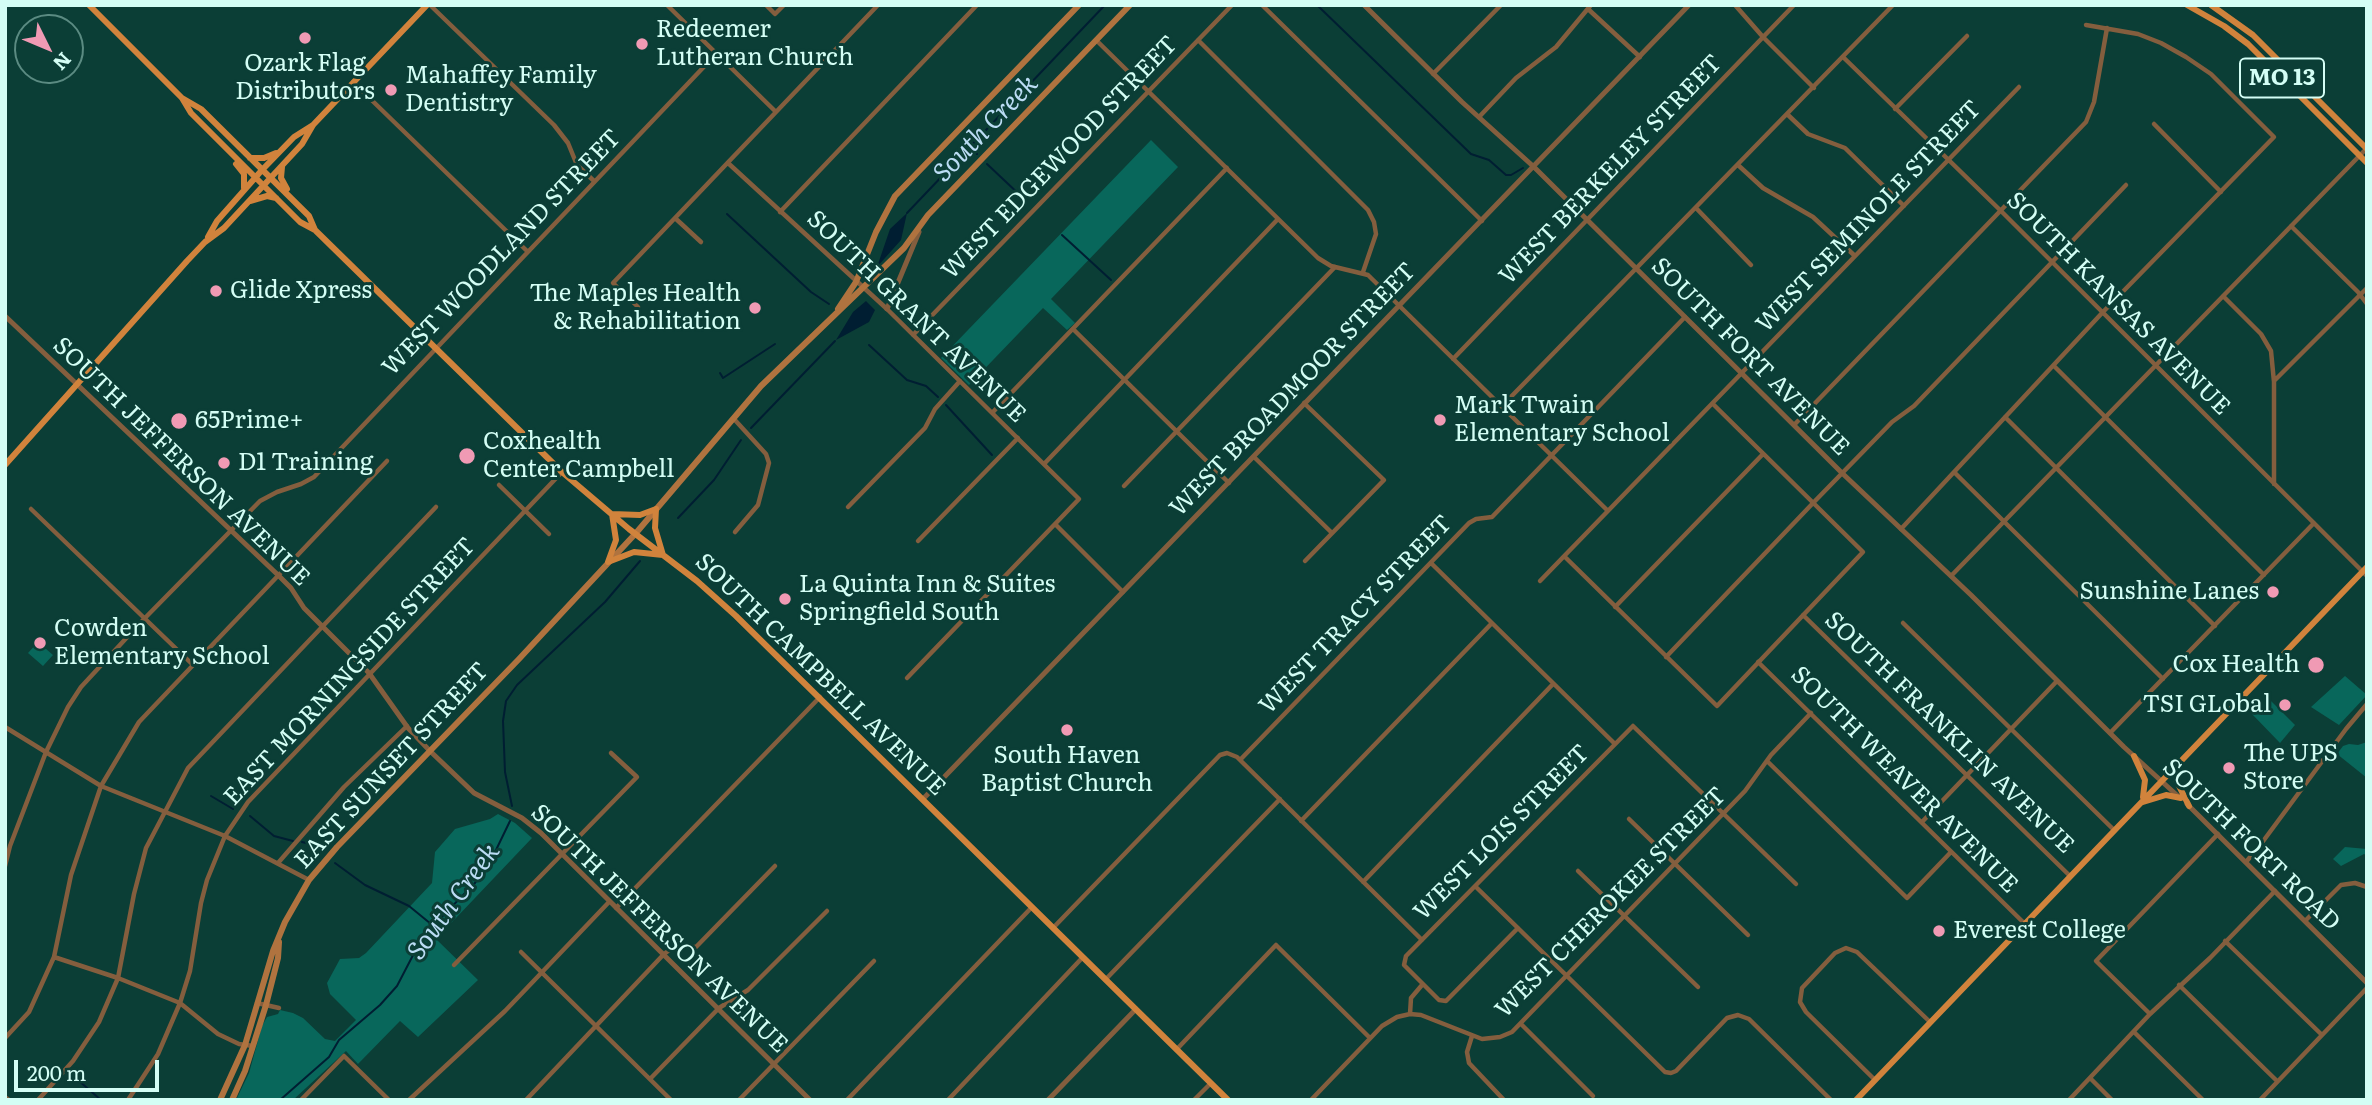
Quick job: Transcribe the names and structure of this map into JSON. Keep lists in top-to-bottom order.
{
  "streets": {
    "main road": ["MO 13", "SOUTH CAMPBELL AVENUE", "EAST SUNSET STREET"],
    "street": [
      "WEST EDGEWOOD STREET",
      "WEST BERKELEY STREET",
      "WEST SEMINOLE STREET",
      "WEST WOODLAND STREET",
      "SOUTH KANSAS AVENUE",
      "SOUTH GRANT AVENUE",
      "SOUTH FORT AVENUE",
      "WEST BROADMOOR STREET",
      "SOUTH JEFFERSON AVENUE",
      "WEST TRACY STREET",
      "EAST MORNINGSIDE STREET",
      "SOUTH FRANKLIN AVENUE",
      "SOUTH WEAVER AVENUE",
      "WEST LOIS STREET",
      "SOUTH FORT ROAD",
      "WEST CHEROKEE STREET"
    ]
  },
  "crossings": [
    ["WEST EDGEWOOD STREET", "SOUTH GRANT AVENUE"],
    ["WEST BERKELEY STREET", "SOUTH FORT AVENUE"],
    ["WEST SEMINOLE STREET", "SOUTH KANSAS AVENUE"],
    ["WEST SEMINOLE STREET", "SOUTH FORT AVENUE"],
    ["WEST WOODLAND STREET", "SOUTH JEFFERSON AVENUE"],
    ["WEST WOODLAND STREET", "SOUTH CAMPBELL AVENUE"],
    ["SOUTH FORT AVENUE", "WEST BROADMOOR STREET"],
    ["SOUTH FORT AVENUE", "WEST TRACY STREET"],
    ["SOUTH FORT AVENUE", "SOUTH FORT ROAD"],
    ["WEST BROADMOOR STREET", "SOUTH CAMPBELL AVENUE"],
    ["SOUTH JEFFERSON AVENUE", "EAST MORNINGSIDE STREET"],
    ["SOUTH JEFFERSON AVENUE", "EAST SUNSET STREET"],
    ["EAST MORNINGSIDE STREET", "SOUTH CAMPBELL AVENUE"],
    ["SOUTH CAMPBELL AVENUE", "EAST SUNSET STREET"],
    ["SOUTH WEAVER AVENUE", "WEST CHEROKEE STREET"],
    ["WEST LOIS STREET", "WEST CHEROKEE STREET"]
  ],
  "water": ["South Creek"],
  "places": [
    "Ozark Flag Distributors",
    "Redeemer Lutheran Church",
    "Mahaffey Family Dentistry",
    "Glide Xpress",
    "The Maples Health & Rehabilitation",
    "Mark Twain Elementary School",
    "65Prime+",
    "Coxhealth Center Campbell",
    "D1 Training",
    "Sunshine Lanes",
    "La Quinta Inn & Suites Springfield South",
    "Cowden Elementary School",
    "Cox Health",
    "TSI GLobal",
    "South Haven Baptist Church",
    "The UPS Store",
    "Everest College"
  ],
  "scale_bar": "200 m",
  "north": "bottom right"
}
